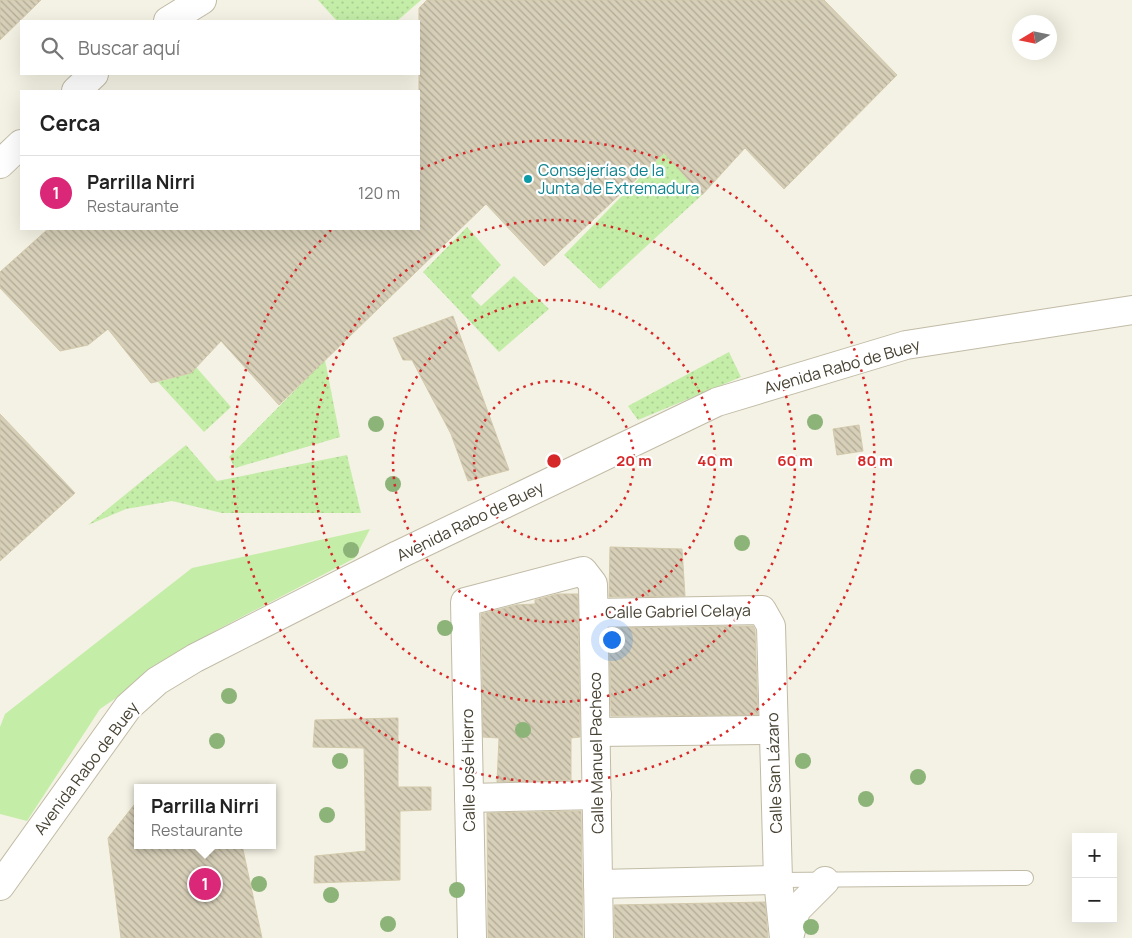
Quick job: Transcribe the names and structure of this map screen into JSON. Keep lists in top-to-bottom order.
{
  "streets": {
    "street": [
      "Avenida Rabo de Buey",
      "Calle Gabriel Celaya",
      "Calle Manuel Pacheco",
      "Calle José Hierro",
      "Calle San Lázaro"
    ]
  },
  "crossings": [
    ["Calle Gabriel Celaya", "Calle Manuel Pacheco"],
    ["Calle Gabriel Celaya", "Calle San Lázaro"],
    ["Calle Manuel Pacheco", "Calle José Hierro"]
  ],
  "places": ["Consejerías de la Junta de Extremadura"],
  "north": "left",
  "page": {
    "search": "Buscar aquí",
    "heading": "Cerca",
    "list": [
      {
        "mark": "1",
        "name": "Parrilla Nirri",
        "note": "Restaurante",
        "value": "120 m"
      }
    ],
    "popup": ["Parrilla Nirri", "Restaurante"],
    "map_buttons": ["+", "−"],
    "pins": "1"
  },
  "rings": [
    "20 m",
    "40 m",
    "60 m",
    "80 m"
  ]
}
